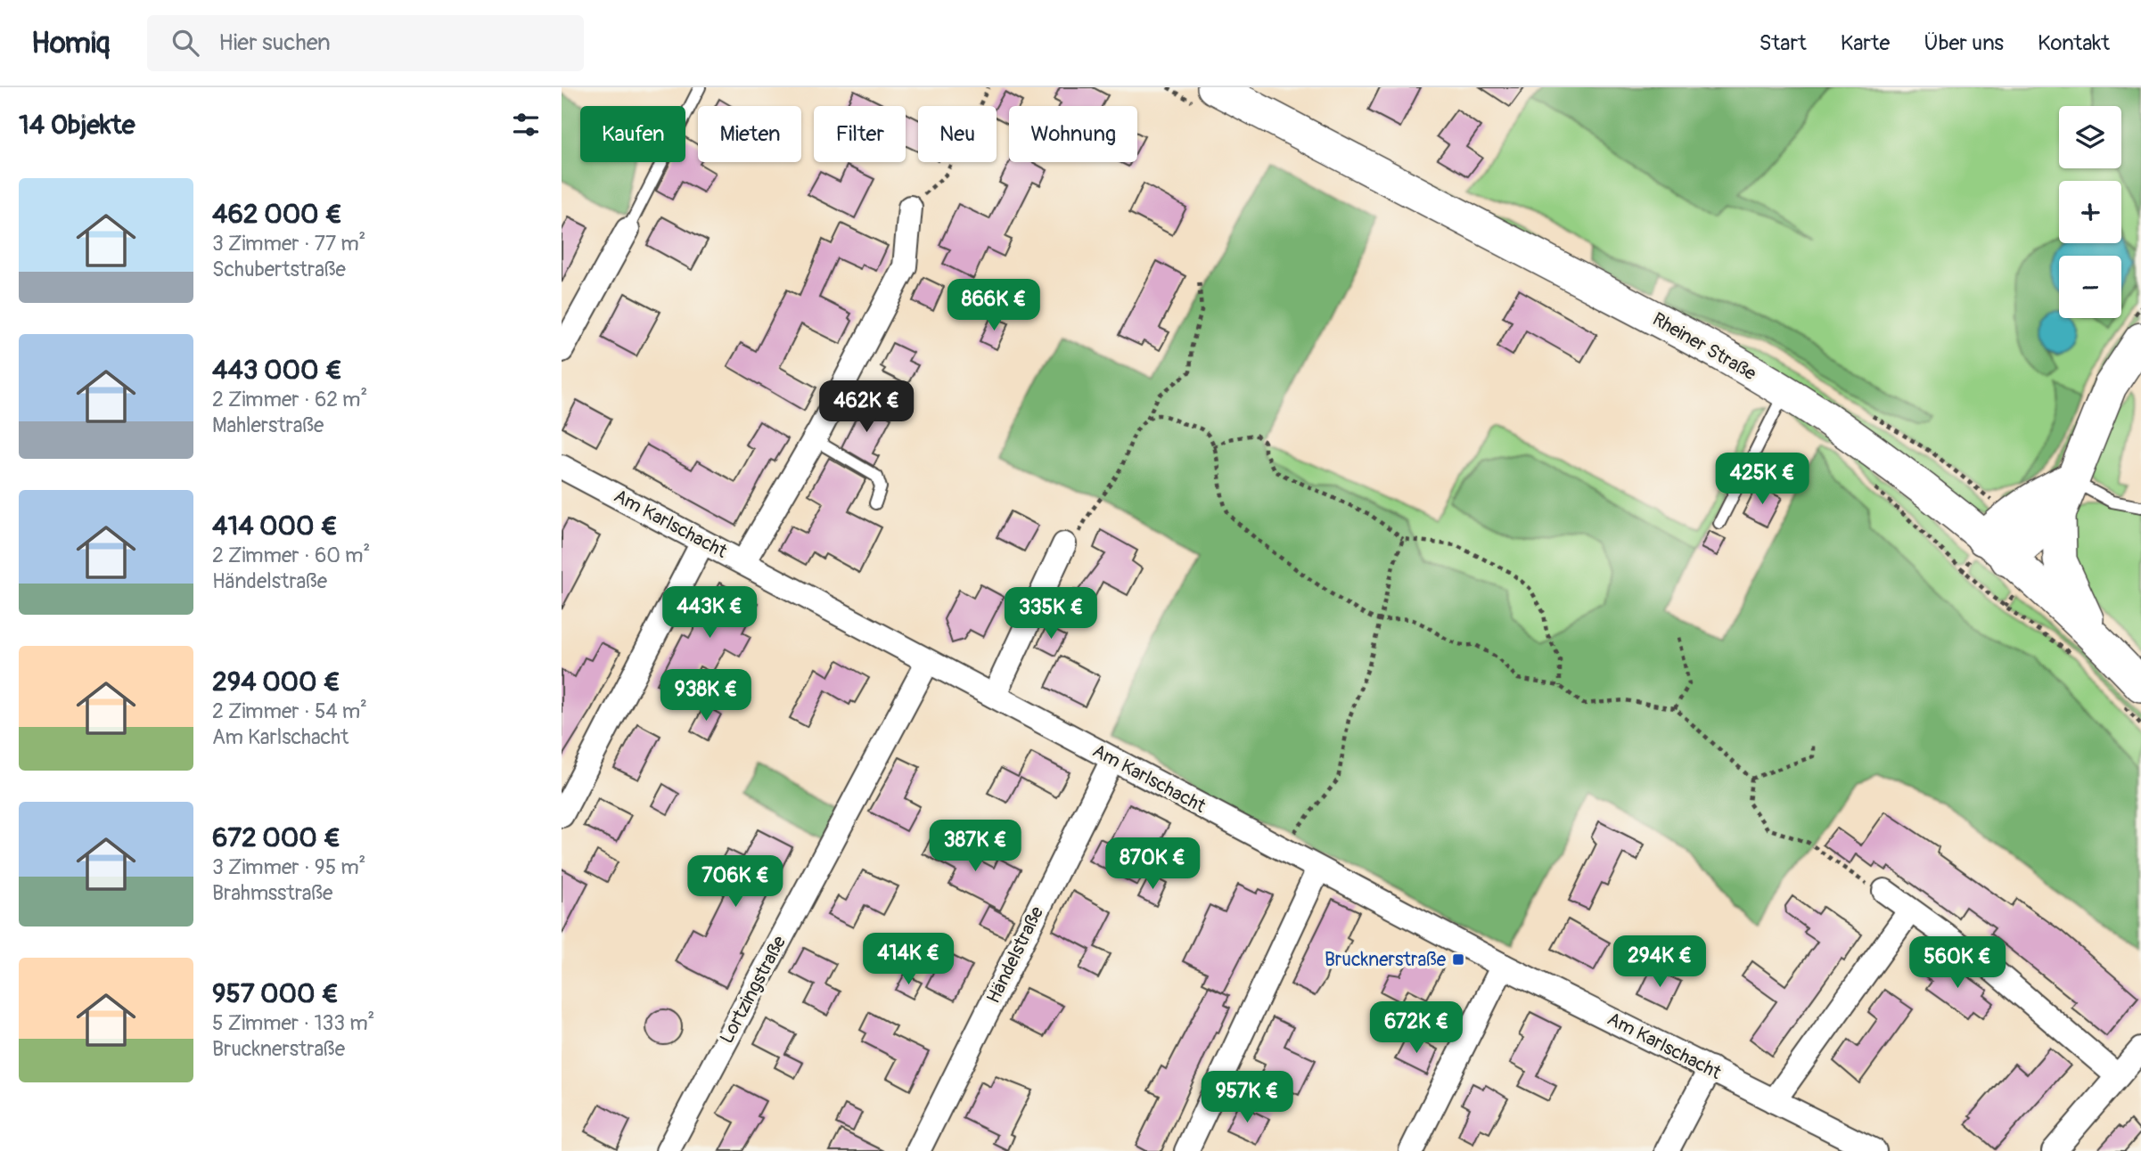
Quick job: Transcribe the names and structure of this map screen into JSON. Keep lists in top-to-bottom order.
{
  "streets": {
    "main road": ["Rheiner Straße"],
    "street": ["Am Karlschacht", "Händelstraße", "Lortzingstraße"]
  },
  "crossings": [
    ["Am Karlschacht", "Händelstraße"],
    ["Am Karlschacht", "Lortzingstraße"]
  ],
  "places": {
    "transit": ["Brucknerstraße"]
  },
  "page": {
    "header": "Homiq",
    "search": "Hier suchen",
    "nav": [
      "Start",
      "Karte",
      "Über uns",
      "Kontakt"
    ],
    "heading": "14 Objekte",
    "map_buttons": ["+", "−"],
    "chip": [
      "Kaufen",
      "Mieten",
      "Filter",
      "Neu",
      "Wohnung"
    ],
    "list": [
      {
        "name": "462 000 €",
        "note": "3 Zimmer · 77 m² · Schubertstraße"
      },
      {
        "name": "443 000 €",
        "note": "2 Zimmer · 62 m² · Mahlerstraße"
      },
      {
        "name": "414 000 €",
        "note": "2 Zimmer · 60 m² · Händelstraße"
      },
      {
        "name": "294 000 €",
        "note": "2 Zimmer · 54 m² · Am Karlschacht"
      },
      {
        "name": "672 000 €",
        "note": "3 Zimmer · 95 m² · Brahmsstraße"
      },
      {
        "name": "957 000 €",
        "note": "5 Zimmer · 133 m² · Brucknerstraße"
      }
    ],
    "price": [
      "866K €",
      "462K €",
      "425K €",
      "443K €",
      "335K €",
      "938K €",
      "387K €",
      "870K €",
      "706K €",
      "414K €",
      "294K €",
      "560K €",
      "672K €",
      "957K €"
    ]
  }
}
